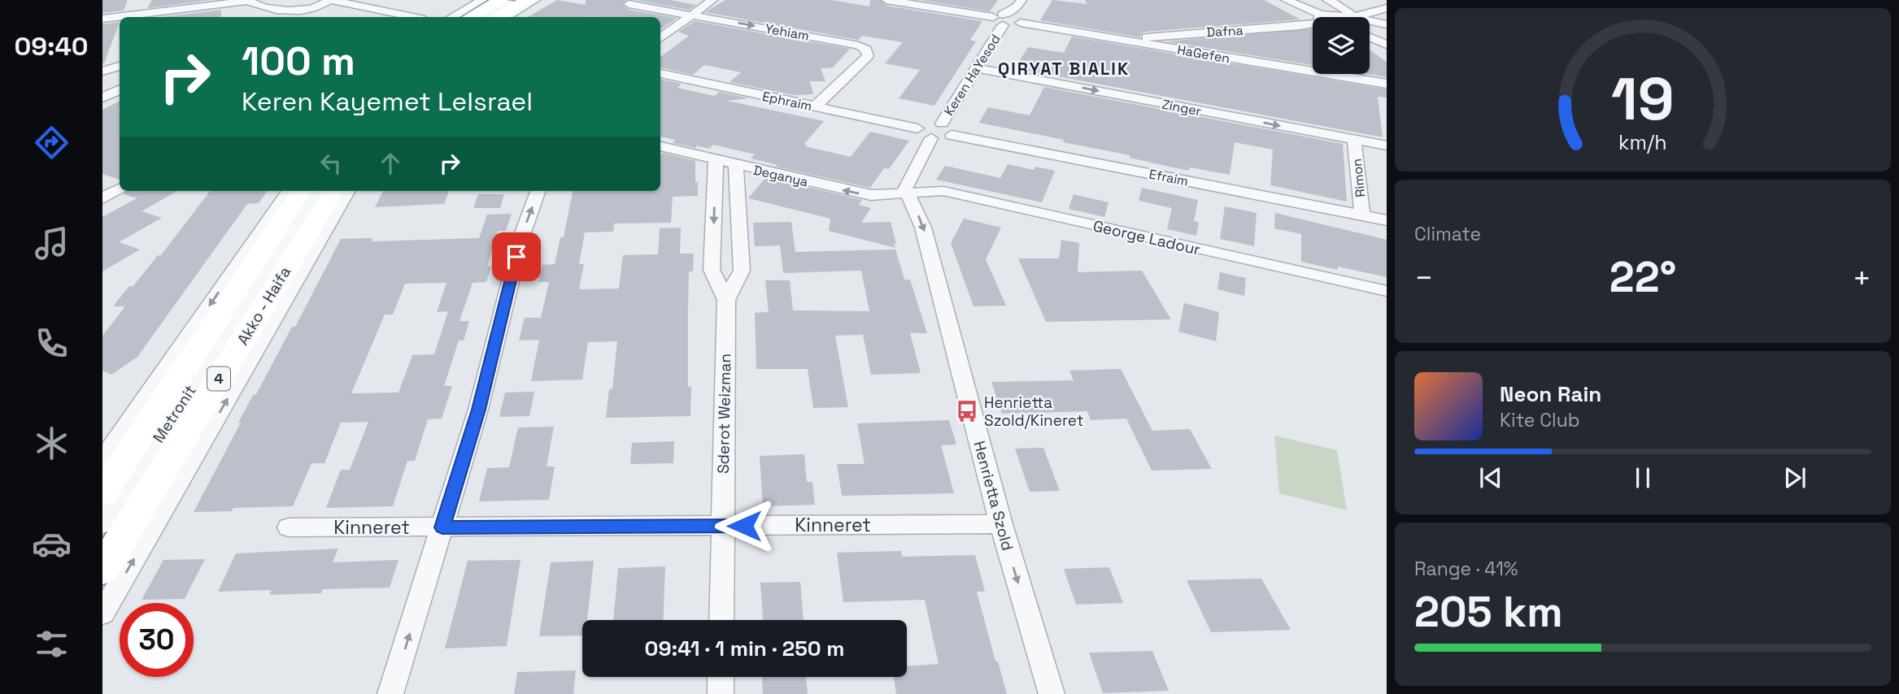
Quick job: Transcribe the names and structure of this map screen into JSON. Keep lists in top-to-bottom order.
{
  "streets": {
    "highway": ["Akko - Haifa", "4"],
    "street": [
      "Dafna",
      "Yehiam",
      "HaGefen",
      "Keren HaYesod",
      "Ephraim",
      "Zinger",
      "Deganya",
      "Efraim",
      "Rimon",
      "George Ladour",
      "Metronit",
      "Sderot Weizman",
      "Henrietta Szold",
      "Kinneret"
    ]
  },
  "crossings": [
    ["Dafna", "HaGefen"],
    ["Yehiam", "Ephraim"],
    ["HaGefen", "Keren HaYesod"],
    ["Keren HaYesod", "Ephraim"],
    ["Keren HaYesod", "Zinger"],
    ["Keren HaYesod", "Efraim"],
    ["Ephraim", "Efraim"],
    ["Zinger", "Rimon"],
    ["Deganya", "George Ladour"],
    ["Deganya", "Sderot Weizman"],
    ["Deganya", "Henrietta Szold"],
    ["Efraim", "Rimon"],
    ["George Ladour", "Henrietta Szold"],
    ["Sderot Weizman", "Kinneret"],
    ["Henrietta Szold", "Kinneret"]
  ],
  "one_way": ["Zinger", "Deganya", "Henrietta Szold"],
  "districts": ["QIRYAT BIALIK"],
  "places": {
    "bus stop": ["Henrietta Szold/Kineret"]
  },
  "page": {
    "tabs": "09:40",
    "turn": ["100 m", "Keren Kayemet LeIsrael"],
    "tile": [
      "Climate",
      ["Range · 41%", "205 km"]
    ],
    "heat": ["−", "22°", "+"],
    "song": ["Neon Rain", "Kite Club"],
    "limit": "30",
    "trip": "09:41 · 1 min · 250 m",
    "gauge": ["19", "km/h"]
  }
}
